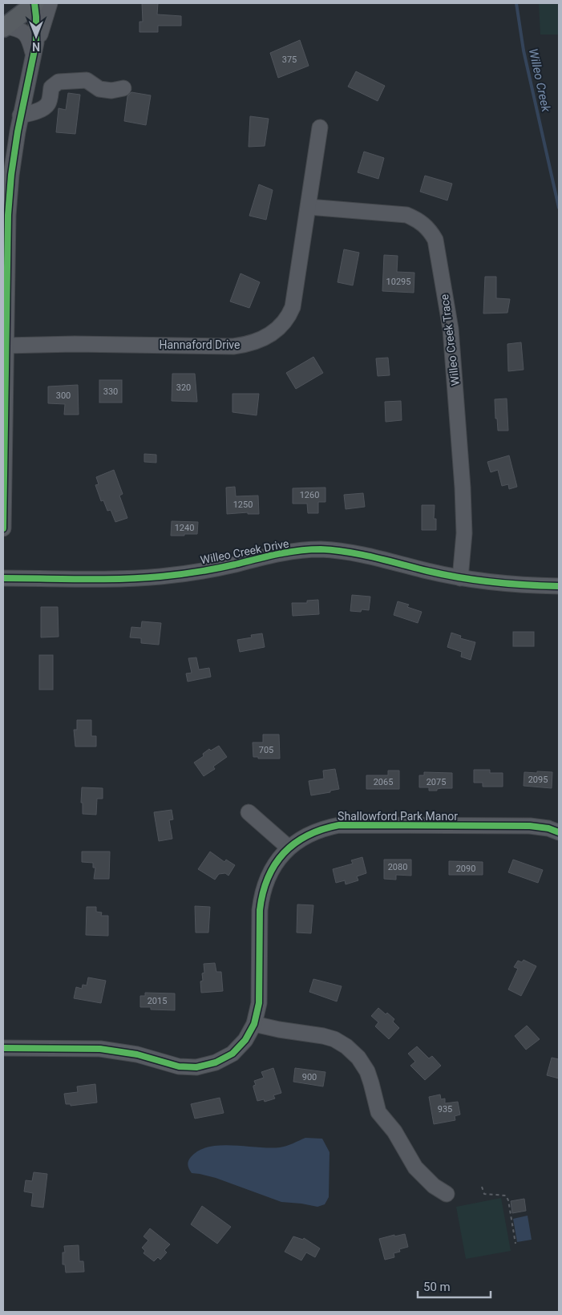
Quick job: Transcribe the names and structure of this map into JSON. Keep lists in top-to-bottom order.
{
  "streets": {
    "street": [
      "Willeo Creek Trace",
      "Hannaford Drive",
      "Willeo Creek Drive",
      "Shallowford Park Manor"
    ]
  },
  "crossings": [
    ["Willeo Creek Trace", "Hannaford Drive"],
    ["Willeo Creek Trace", "Willeo Creek Drive"]
  ],
  "water": ["Willeo Creek"],
  "house_numbers": [
    "375",
    "10295",
    "320",
    "330",
    "300",
    "1260",
    "1250",
    "1240",
    "705",
    "2095",
    "2065",
    "2075",
    "2080",
    "2090",
    "2015",
    "900",
    "935"
  ],
  "scale_bar": "50 m",
  "north": "bottom"
}
